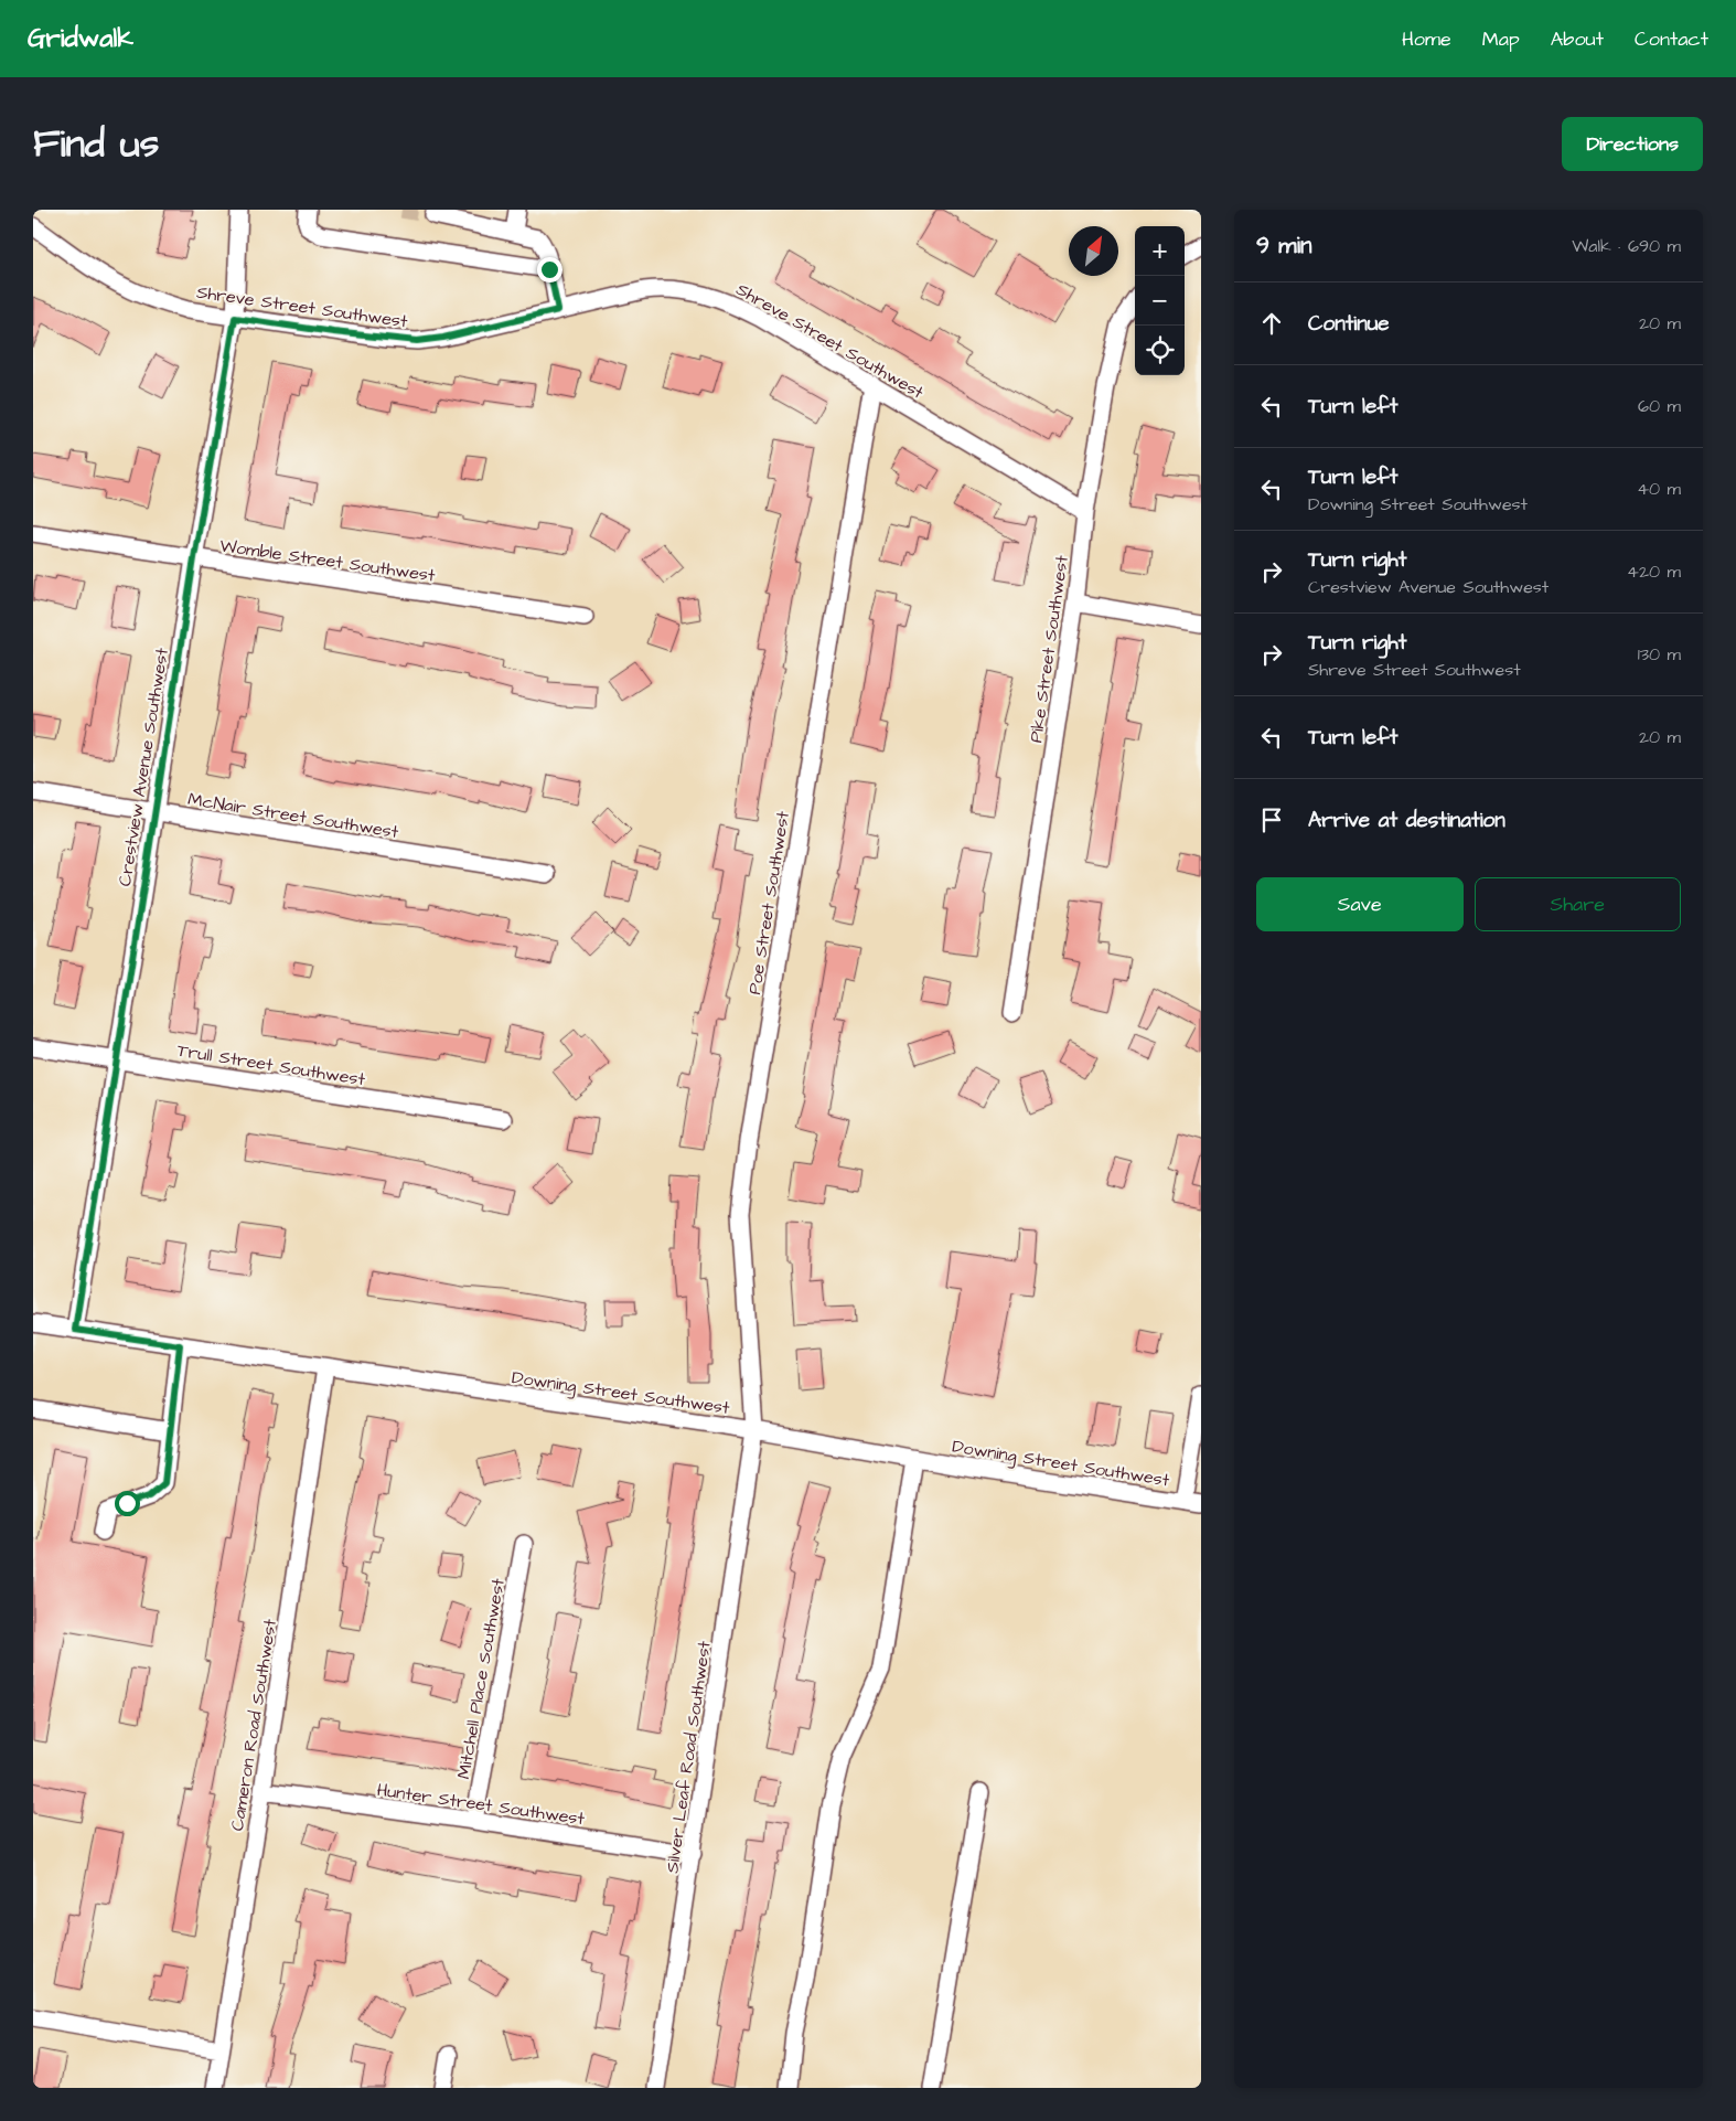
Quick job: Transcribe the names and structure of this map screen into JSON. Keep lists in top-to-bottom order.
{
  "streets": {
    "street": [
      "Shreve Street Southwest",
      "Womble Street Southwest",
      "Pike Street Southwest",
      "Crestview Avenue Southwest",
      "McNair Street Southwest",
      "Poe Street Southwest",
      "Trull Street Southwest",
      "Downing Street Southwest",
      "Mitchell Place Southwest",
      "Cameron Road Southwest",
      "Silver Leaf Road Southwest",
      "Hunter Street Southwest"
    ]
  },
  "crossings": [
    ["Shreve Street Southwest", "Pike Street Southwest"],
    ["Shreve Street Southwest", "Crestview Avenue Southwest"],
    ["Shreve Street Southwest", "Poe Street Southwest"],
    ["Womble Street Southwest", "Crestview Avenue Southwest"],
    ["Crestview Avenue Southwest", "McNair Street Southwest"],
    ["Crestview Avenue Southwest", "Trull Street Southwest"],
    ["Crestview Avenue Southwest", "Downing Street Southwest"],
    ["Poe Street Southwest", "Downing Street Southwest"],
    ["Poe Street Southwest", "Silver Leaf Road Southwest"],
    ["Downing Street Southwest", "Cameron Road Southwest"],
    ["Downing Street Southwest", "Silver Leaf Road Southwest"],
    ["Mitchell Place Southwest", "Hunter Street Southwest"],
    ["Cameron Road Southwest", "Hunter Street Southwest"],
    ["Silver Leaf Road Southwest", "Hunter Street Southwest"]
  ],
  "north": "top right",
  "page": {
    "header": "Gridwalk",
    "nav": [
      "Home",
      "Map",
      "About",
      "Contact"
    ],
    "title": "Find us",
    "buttons": [
      "Directions",
      ["Save", "Share"]
    ],
    "heading": ["9 min", "Walk · 690 m"],
    "map_buttons": ["+", "−"],
    "list": [
      ["Continue", "20 m"],
      ["Turn left", "60 m"],
      ["Turn left", "Downing Street Southwest", "40 m"],
      ["Turn right", "Crestview Avenue Southwest", "420 m"],
      ["Turn right", "Shreve Street Southwest", "130 m"],
      ["Turn left", "20 m"],
      "Arrive at destination"
    ]
  }
}
